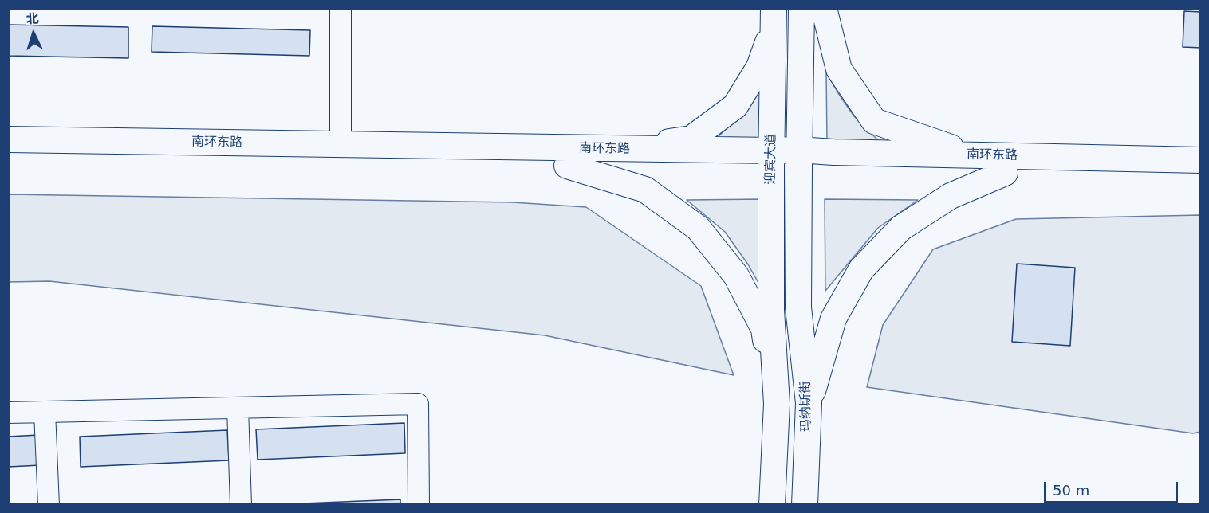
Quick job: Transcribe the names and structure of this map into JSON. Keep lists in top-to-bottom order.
{
  "streets": {
    "main road": ["南环东路", "迎宾大道", "玛纳斯街"]
  },
  "crossings": [
    ["南环东路", "迎宾大道"],
    ["南环东路", "玛纳斯街"]
  ],
  "scale_bar": "50 m",
  "north": "top"
}
